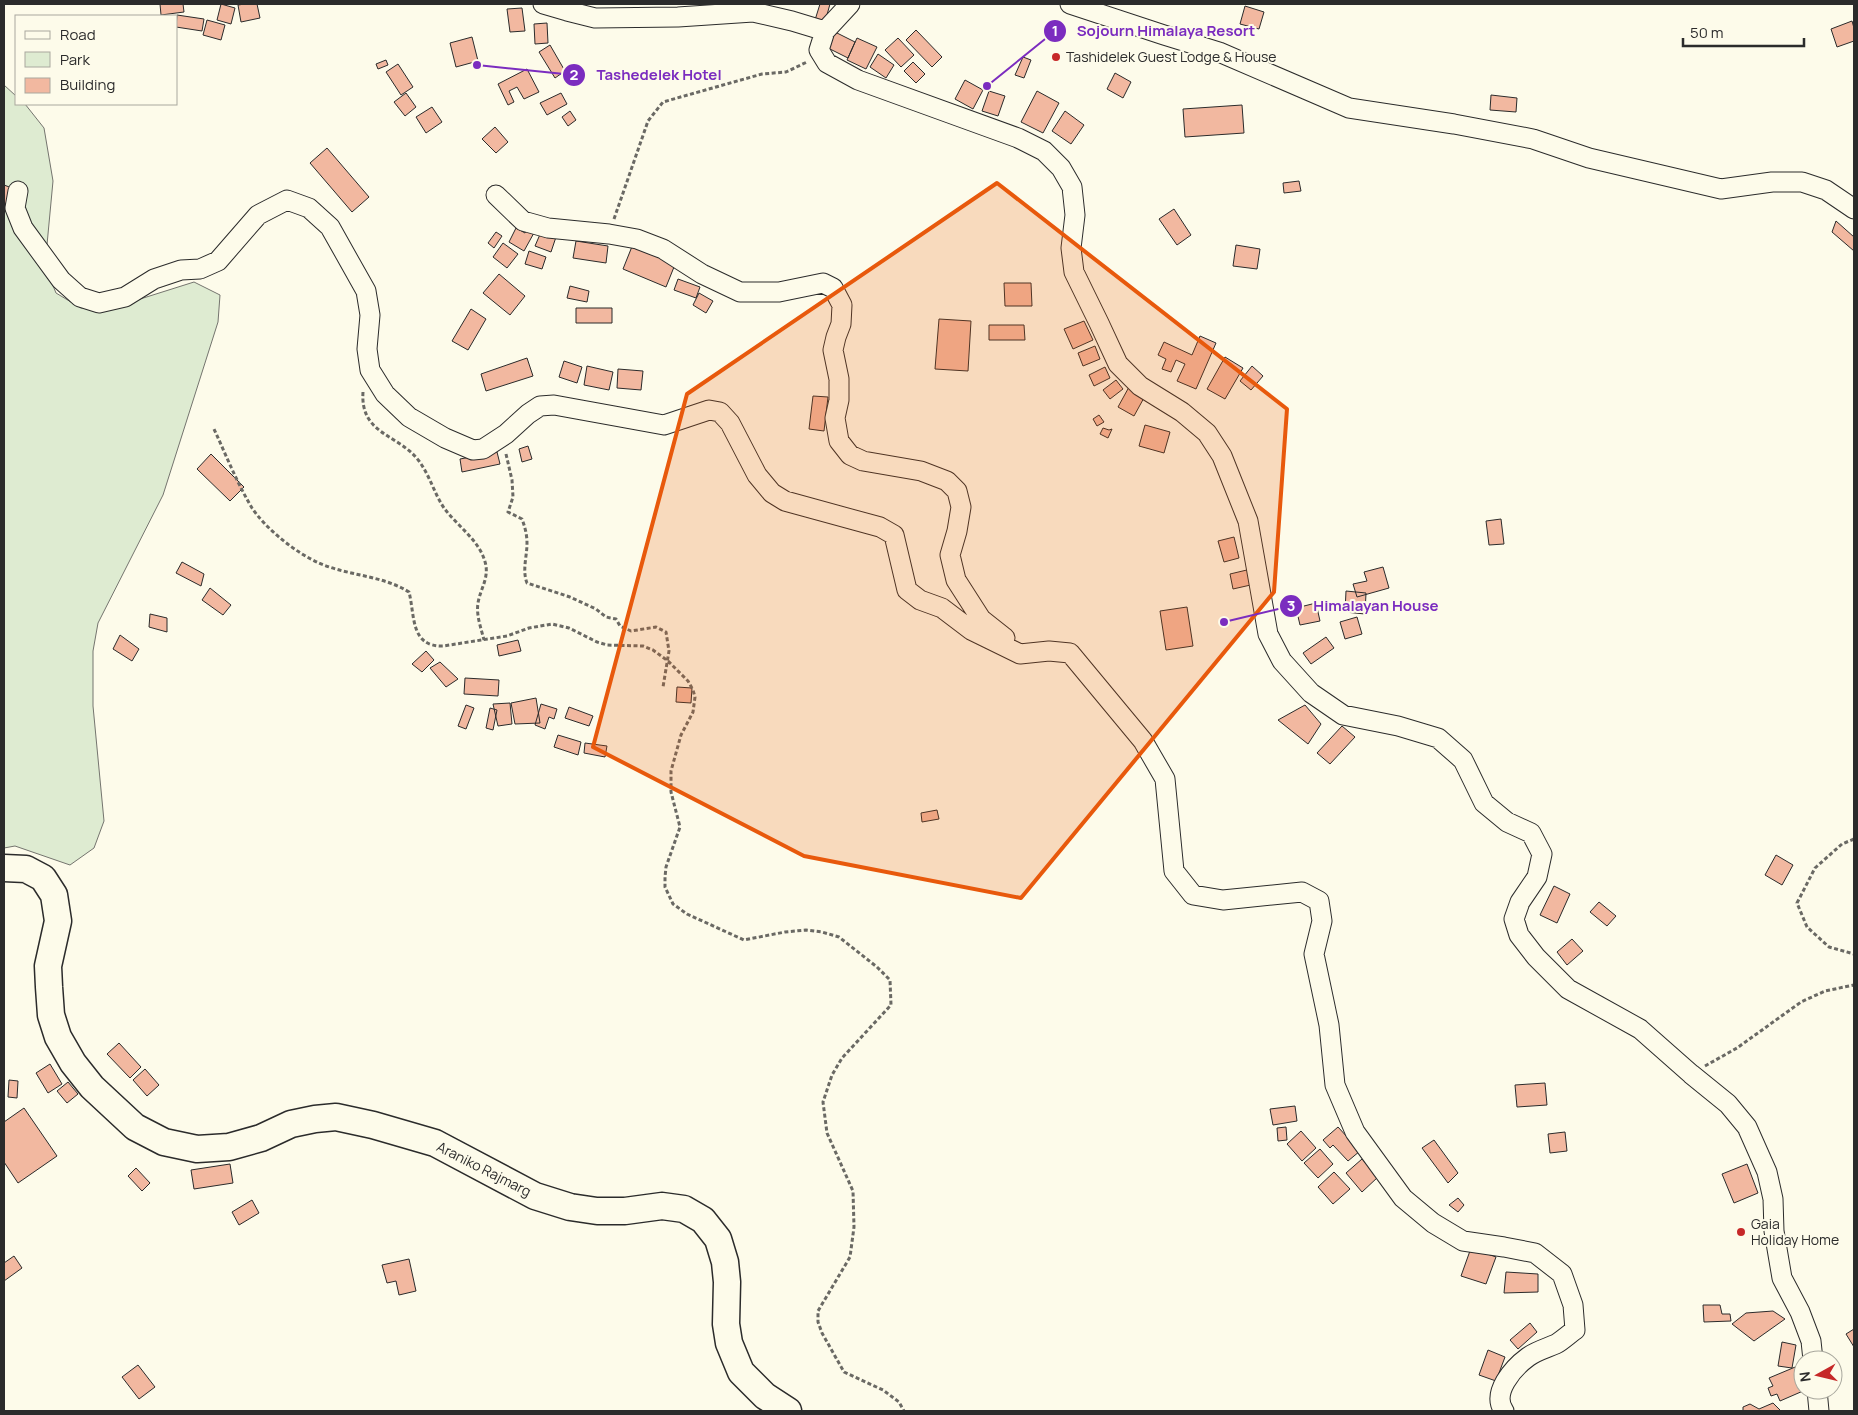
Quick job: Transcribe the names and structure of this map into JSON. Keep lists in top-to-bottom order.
{
  "streets": {
    "highway": ["Araniko Rajmarg"]
  },
  "places": [
    "Tashidelek Guest Lodge & House",
    "Tashedelek Hotel",
    "Sojourn Himalaya Resort",
    "Himalayan House",
    "Gaia Holiday Home"
  ],
  "legend": ["Road", "Park", "Building"],
  "scale_bar": "50 m",
  "north": "left"
}
